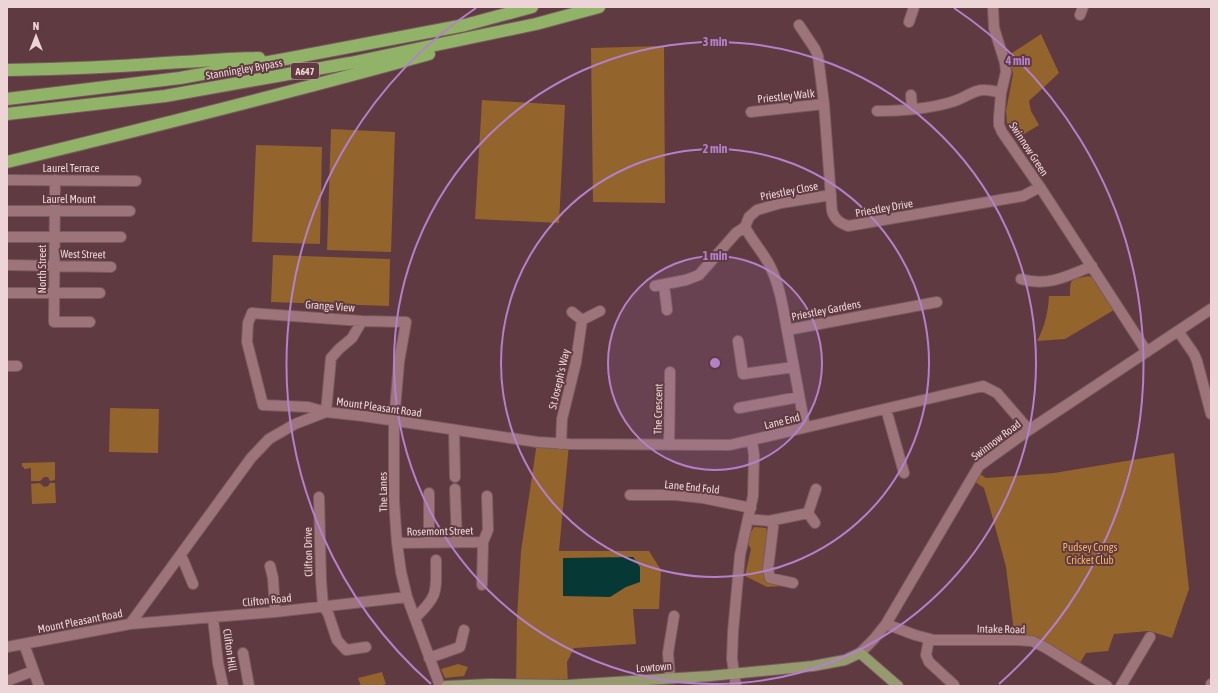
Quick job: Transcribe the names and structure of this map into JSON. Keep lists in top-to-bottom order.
{
  "streets": {
    "highway": ["Stanningley Bypass", "A647"],
    "main road": ["Lowtown"],
    "street": [
      "Priestley Walk",
      "Swinnow Green",
      "Laurel Terrace",
      "Priestley Close",
      "Laurel Mount",
      "Priestley Drive",
      "West Street",
      "North Street",
      "Grange View",
      "Priestley Gardens",
      "St Joseph's Way",
      "Mount Pleasant Road",
      "The Crescent",
      "Lane End",
      "Swinnow Road",
      "Lane End Fold",
      "The Lanes",
      "Rosemont Street",
      "Clifton Drive",
      "Clifton Road",
      "Intake Road",
      "Clifton Hill"
    ]
  },
  "crossings": [
    ["Priestley Walk", "Priestley Drive"],
    ["Swinnow Green", "Priestley Drive"],
    ["Swinnow Green", "Swinnow Road"],
    ["Laurel Terrace", "North Street"],
    ["Priestley Close", "Priestley Drive"],
    ["Laurel Mount", "North Street"],
    ["West Street", "North Street"],
    ["Grange View", "Mount Pleasant Road"],
    ["Grange View", "The Lanes"],
    ["Priestley Gardens", "Lane End"],
    ["St Joseph's Way", "Mount Pleasant Road"],
    ["Mount Pleasant Road", "The Crescent"],
    ["Mount Pleasant Road", "Lane End"],
    ["Mount Pleasant Road", "The Lanes"],
    ["Mount Pleasant Road", "Clifton Road"],
    ["Lane End", "Swinnow Road"],
    ["Swinnow Road", "Intake Road"],
    ["Swinnow Road", "Lowtown"],
    ["The Lanes", "Rosemont Street"],
    ["The Lanes", "Clifton Road"],
    ["Clifton Drive", "Clifton Road"],
    ["Clifton Road", "Clifton Hill"]
  ],
  "parks": ["Pudsey Congs Cricket Club"],
  "north": "top",
  "rings": [
    "3 min",
    "4 min",
    "2 min",
    "1 min"
  ]
}
